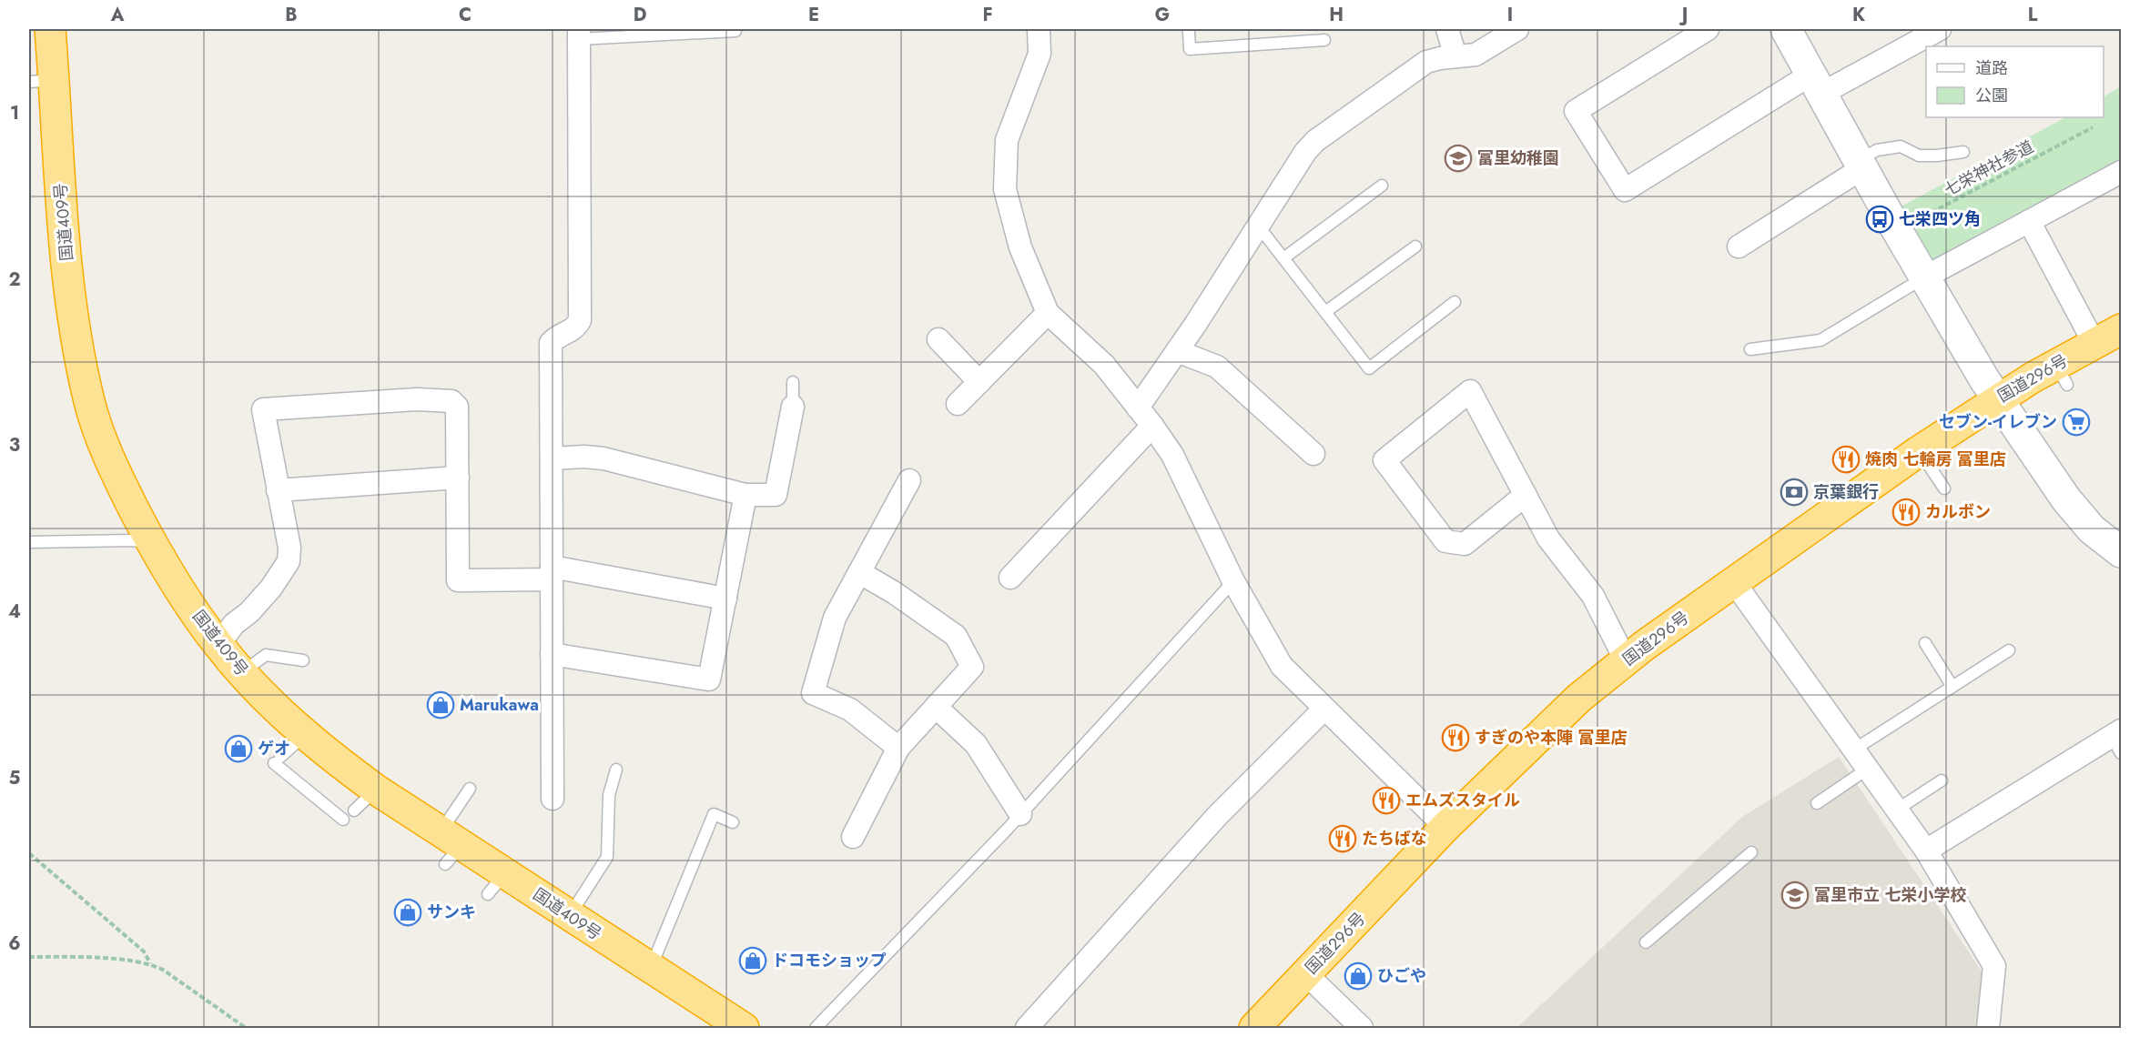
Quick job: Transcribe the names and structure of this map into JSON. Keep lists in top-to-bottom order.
{
  "streets": {
    "highway": ["国道409号", "国道296号"],
    "path": ["七栄神社参道"]
  },
  "places": {
    "school or university": ["富里幼稚園", "富里市立 七栄小学校"],
    "bus stop": ["七栄四ツ角"],
    "supermarket": ["セブン-イレブン"],
    "restaurant": [
      "焼肉 七輪房 富里店",
      "カルボン",
      "すぎのや本陣 富里店",
      "エムズスタイル",
      "たちばな"
    ],
    "bank": ["京葉銀行"],
    "shop": [
      "Marukawa",
      "ゲオ",
      "サンキ",
      "ドコモショップ",
      "ひごや"
    ]
  },
  "legend": ["道路", "公園"],
  "grid": {
    "columns": [
      "A",
      "B",
      "C",
      "D",
      "E",
      "F",
      "G",
      "H",
      "I",
      "J",
      "K",
      "L"
    ],
    "rows": [
      "1",
      "2",
      "3",
      "4",
      "5",
      "6"
    ]
  }
}
